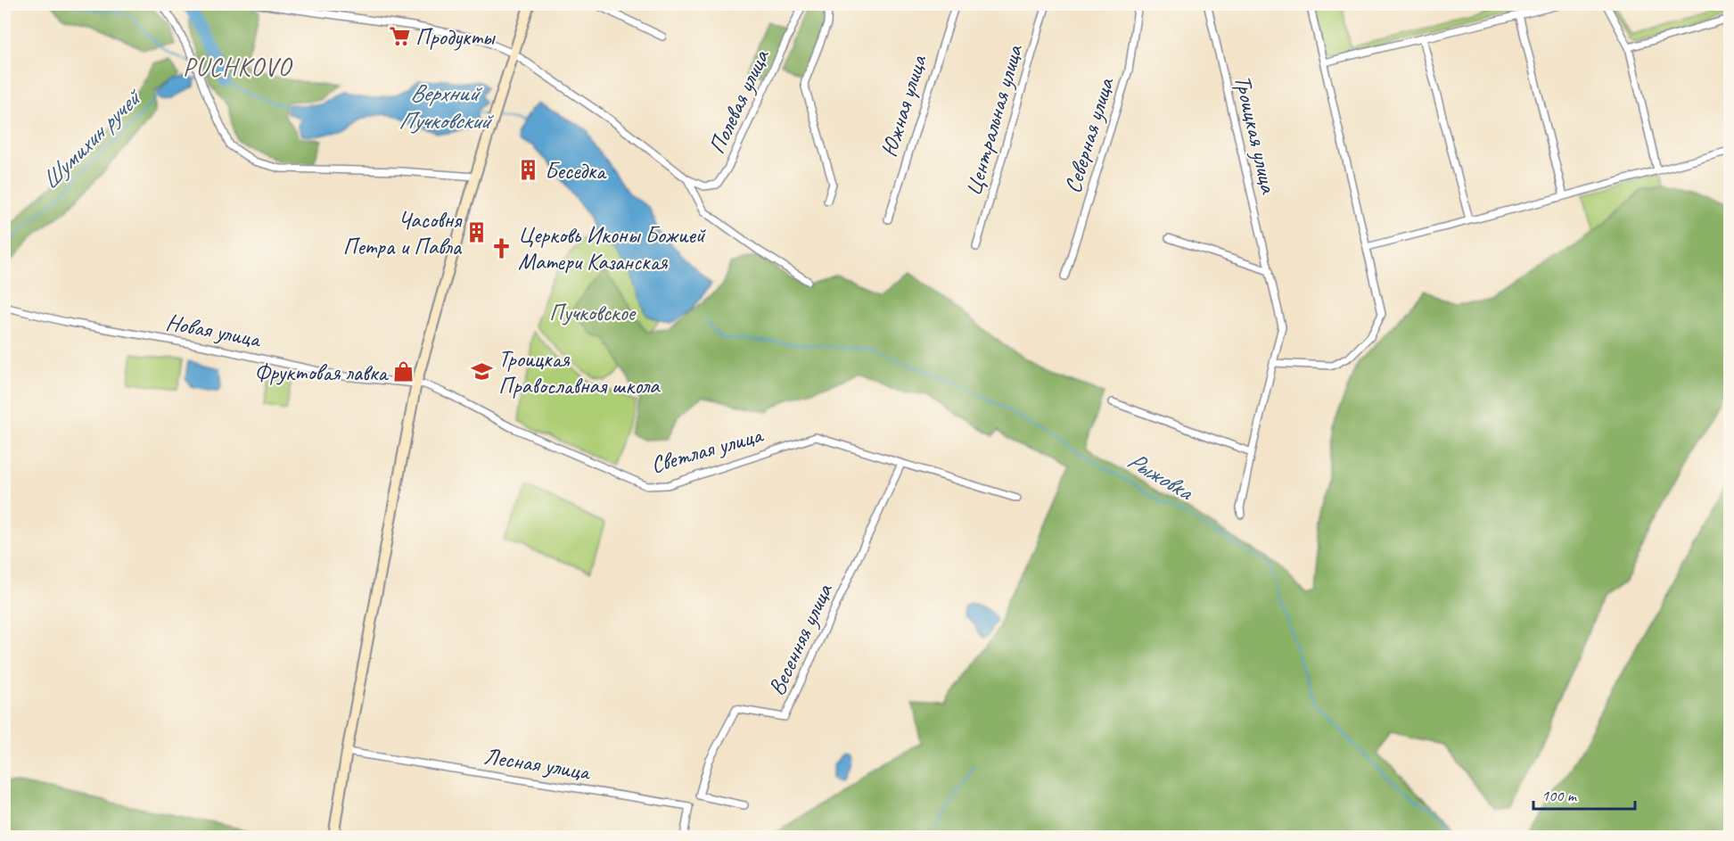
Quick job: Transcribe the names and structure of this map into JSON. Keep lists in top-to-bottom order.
{
  "streets": {
    "street": [
      "Полевая улица",
      "Южная улица",
      "Центральная улица",
      "Троицкая улица",
      "Северная улица",
      "Новая улица",
      "Светлая улица",
      "Весенняя улица",
      "Лесная улица"
    ]
  },
  "crossings": [
    ["Новая улица", "Светлая улица"],
    ["Светлая улица", "Весенняя улица"]
  ],
  "districts": ["PUCHKOVO"],
  "water": ["Верхний Пучковский", "Шумихин ручей", "Рыжовка"],
  "parks": ["Пучковское"],
  "places": {
    "supermarket": ["Продукты"],
    "building": ["Беседка", "Часовня Петра и Павла"],
    "church": ["Церковь Иконы Божией Матери Казанская"],
    "shop": ["Фруктовая лавка"],
    "school or university": ["Троицкая Православная школа"]
  },
  "scale_bar": "100 m"
}
